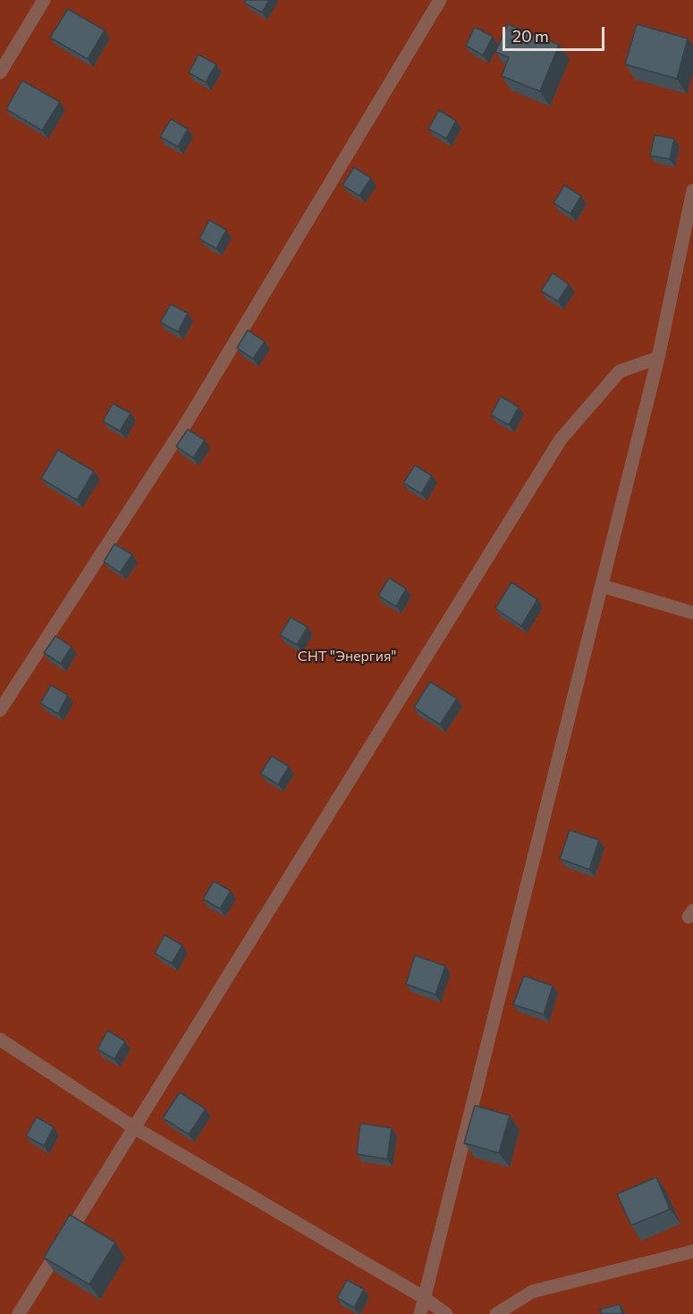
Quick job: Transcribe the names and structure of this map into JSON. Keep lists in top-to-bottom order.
{
  "parks": ["СНТ \"Энергия\""],
  "scale_bar": "20 m"
}
